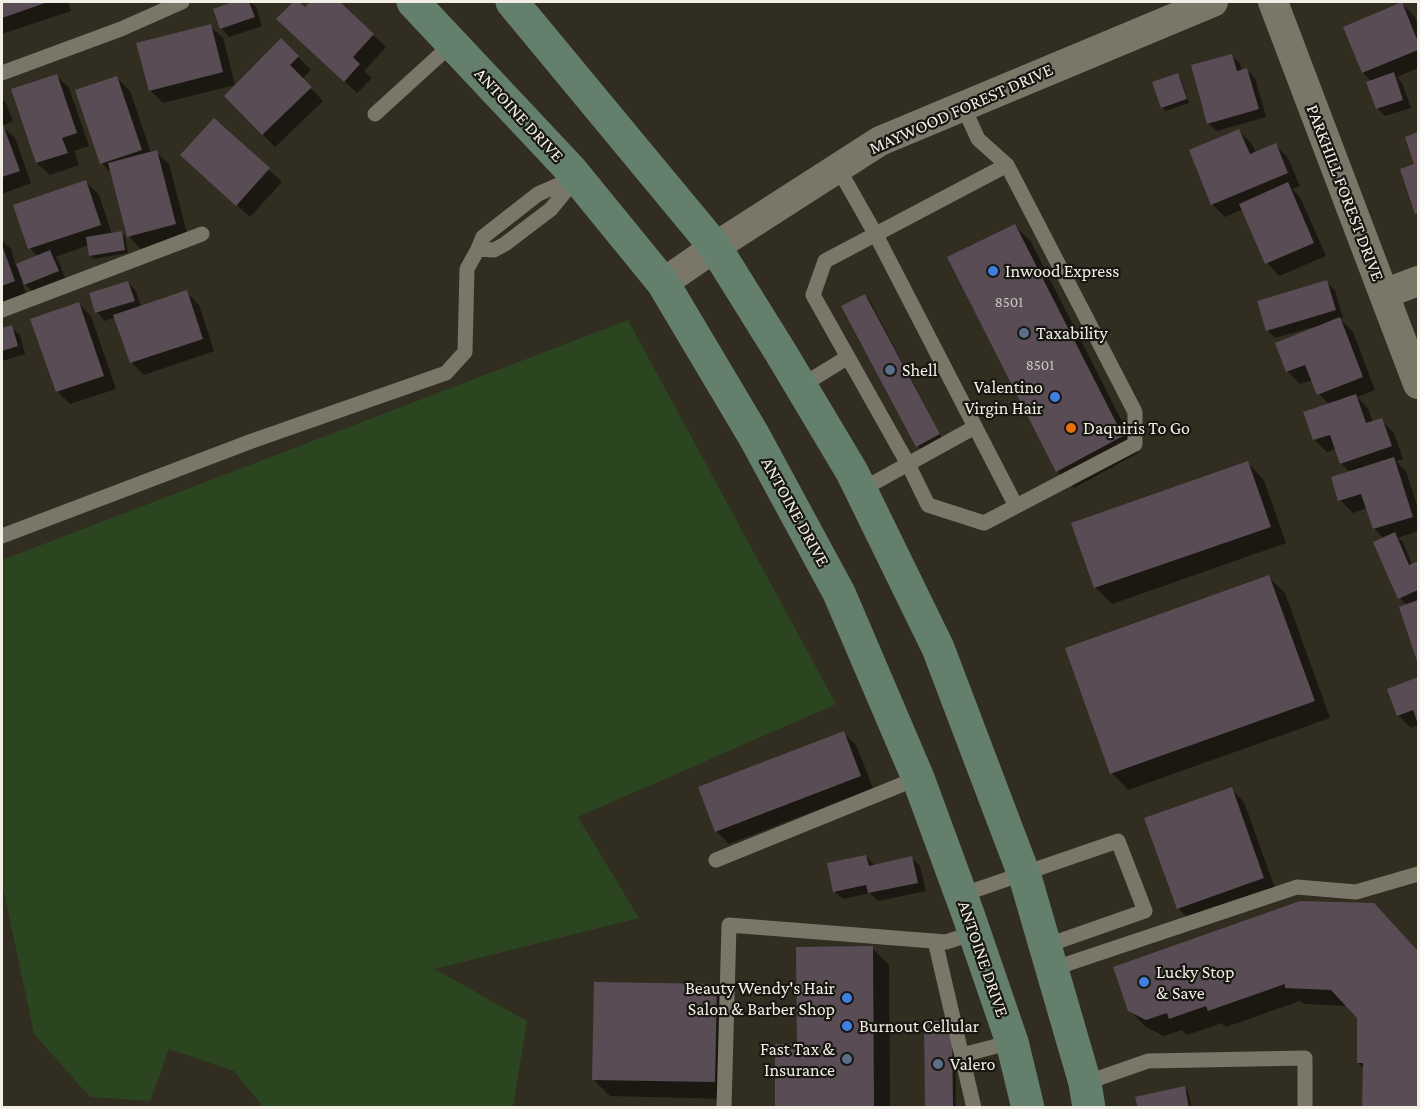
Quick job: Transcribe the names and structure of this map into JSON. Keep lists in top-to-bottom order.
{
  "streets": {
    "main road": ["ANTOINE DRIVE"],
    "street": ["MAYWOOD FOREST DRIVE", "PARKHILL FOREST DRIVE"]
  },
  "crossings": [
    ["MAYWOOD FOREST DRIVE", "ANTOINE DRIVE"]
  ],
  "places": [
    "Inwood Express",
    "Taxability",
    "Shell",
    "Valentino Virgin Hair",
    "Daquiris To Go",
    "Lucky Stop & Save",
    "Beauty Wendy's Hair Salon & Barber Shop",
    "Burnout Cellular",
    "Fast Tax & Insurance",
    "Valero"
  ],
  "house_numbers": ["8501", "8501"]
}
